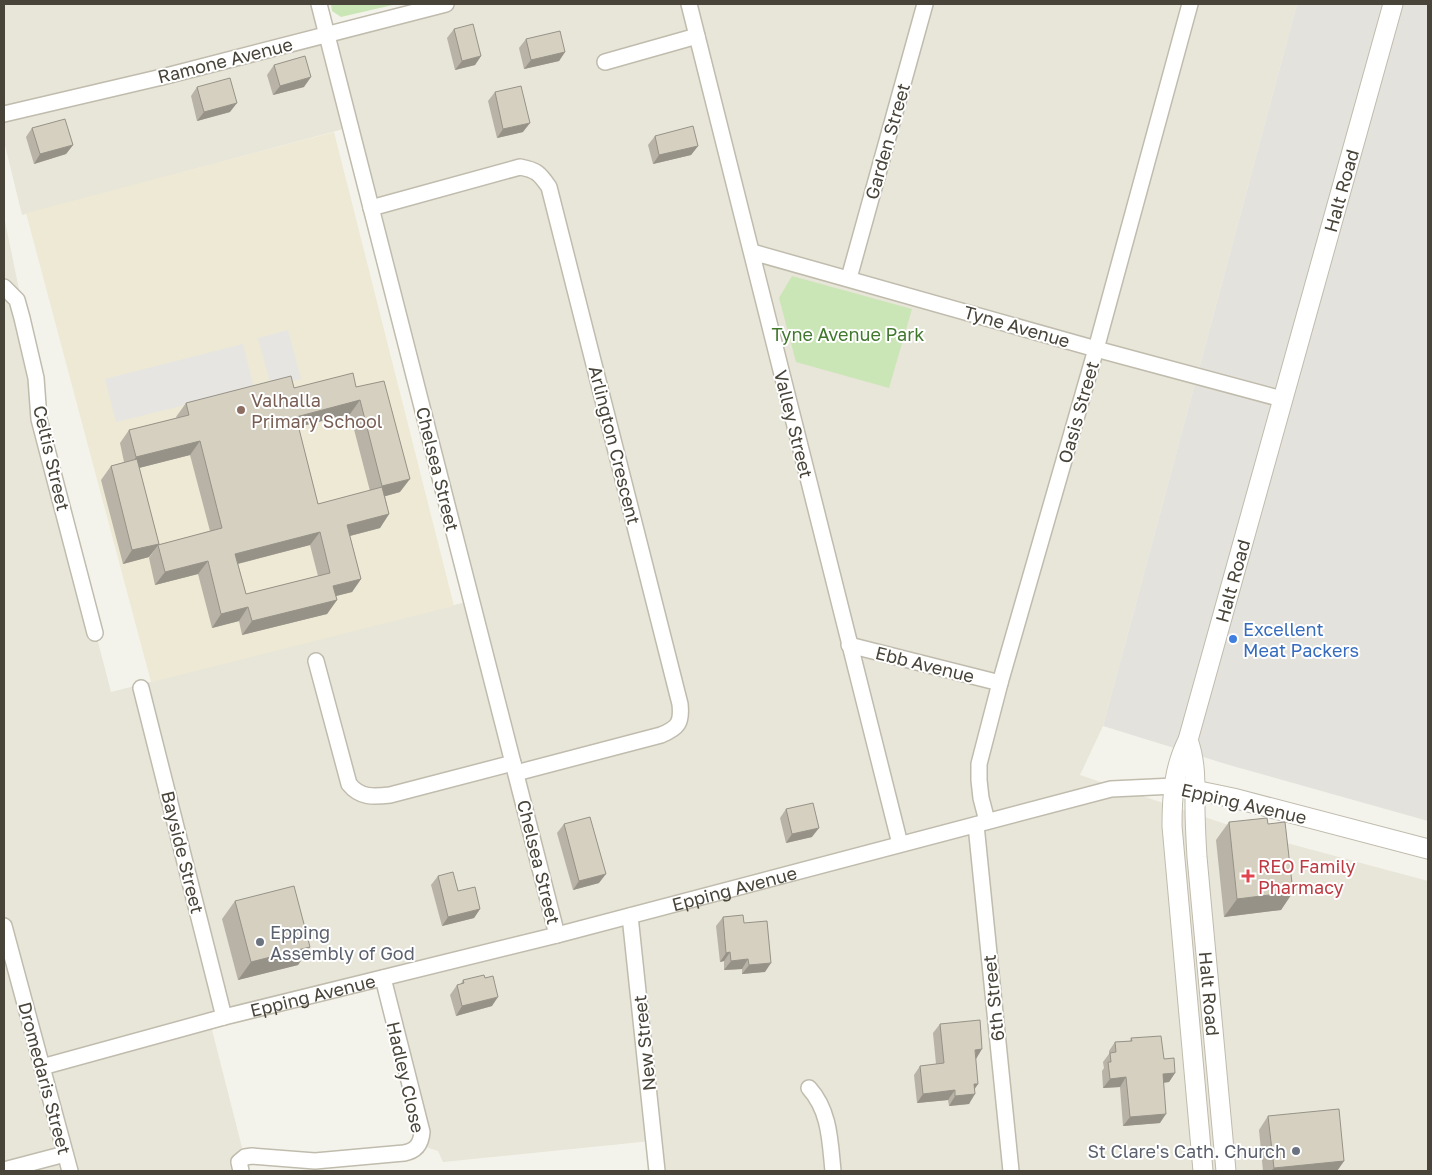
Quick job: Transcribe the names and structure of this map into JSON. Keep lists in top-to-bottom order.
{
  "streets": {
    "street": [
      "Ramone Avenue",
      "Garden Street",
      "Halt Road",
      "Tyne Avenue",
      "Oasis Street",
      "Valley Street",
      "Arlington Crescent",
      "Celtis Street",
      "Chelsea Street",
      "Ebb Avenue",
      "Epping Avenue",
      "Bayside Street",
      "6th Street",
      "New Street",
      "Hadley Close",
      "Dromedaris Street"
    ]
  },
  "crossings": [
    ["Ramone Avenue", "Chelsea Street"],
    ["Garden Street", "Tyne Avenue"],
    ["Halt Road", "Tyne Avenue"],
    ["Halt Road", "Epping Avenue"],
    ["Tyne Avenue", "Oasis Street"],
    ["Tyne Avenue", "Valley Street"],
    ["Oasis Street", "Ebb Avenue"],
    ["Oasis Street", "Epping Avenue"],
    ["Oasis Street", "6th Street"],
    ["Valley Street", "Ebb Avenue"],
    ["Valley Street", "Epping Avenue"],
    ["Arlington Crescent", "Chelsea Street"],
    ["Chelsea Street", "Epping Avenue"],
    ["Epping Avenue", "Bayside Street"],
    ["Epping Avenue", "6th Street"],
    ["Epping Avenue", "New Street"],
    ["Epping Avenue", "Hadley Close"],
    ["Epping Avenue", "Dromedaris Street"]
  ],
  "parks": ["Tyne Avenue Park"],
  "places": {
    "other": [
      "Valhalla Primary School",
      "Excellent Meat Packers",
      "Epping Assembly of God",
      "St Clare's Cath. Church"
    ],
    "health": ["REO Family Pharmacy"]
  }
}
